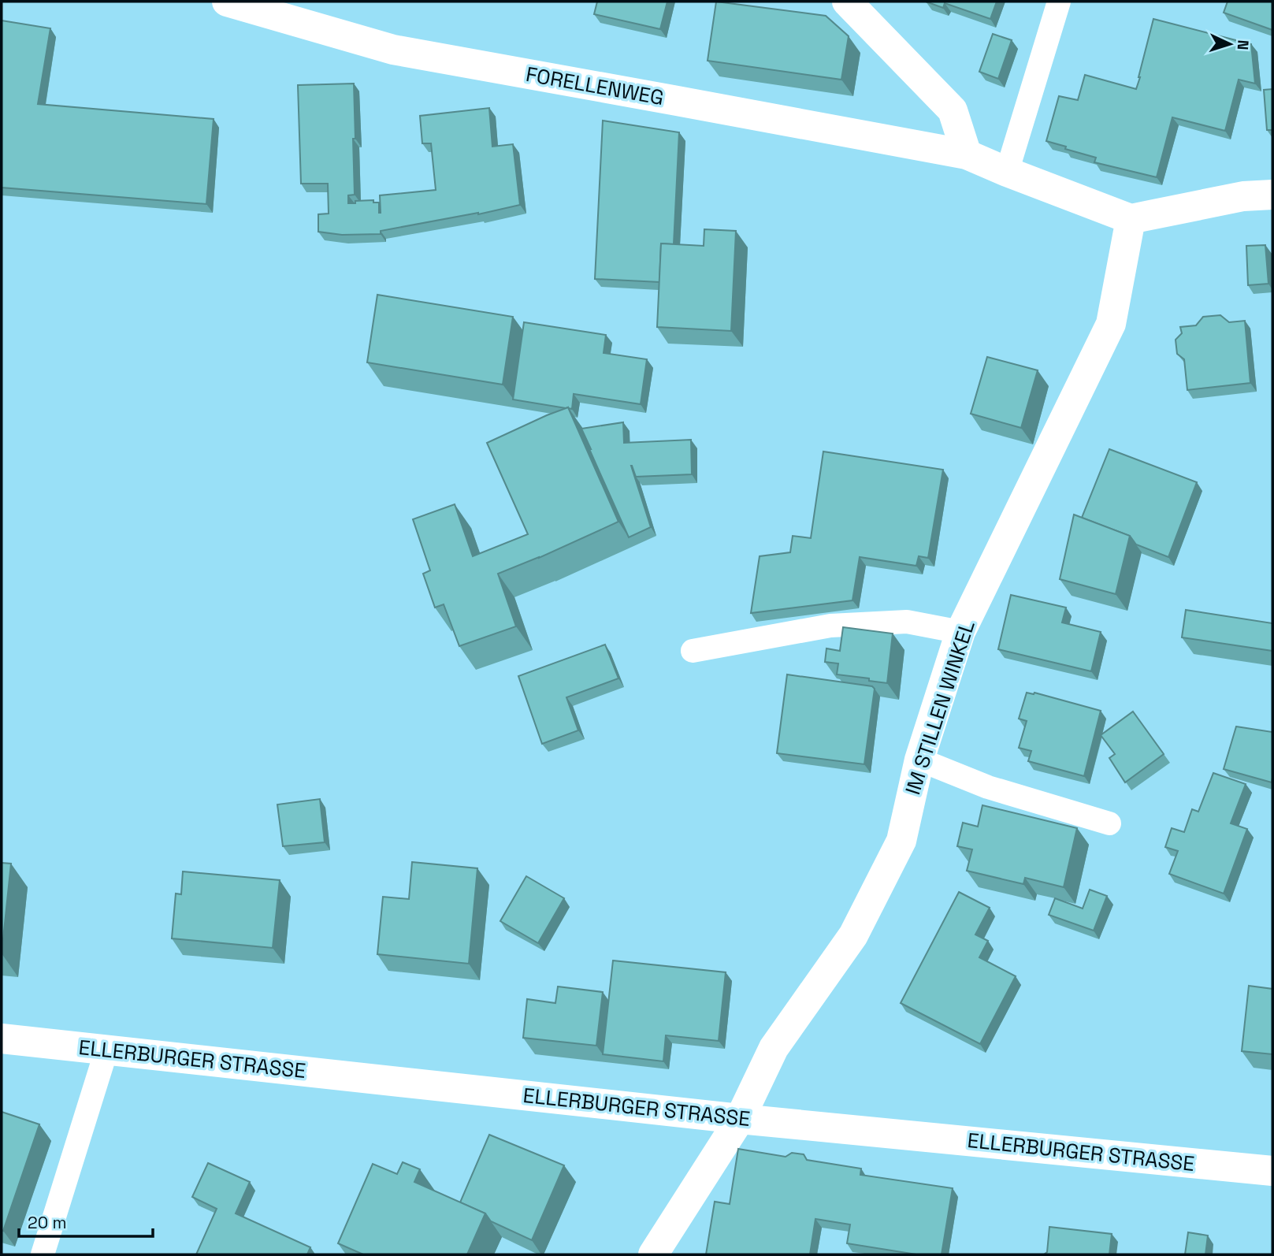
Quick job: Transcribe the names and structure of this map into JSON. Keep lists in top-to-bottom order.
{
  "streets": {
    "street": ["FORELLENWEG", "IM STILLEN WINKEL", "ELLERBURGER STRASSE"]
  },
  "crossings": [
    ["IM STILLEN WINKEL", "ELLERBURGER STRASSE"]
  ],
  "scale_bar": "20 m",
  "north": "right"
}
